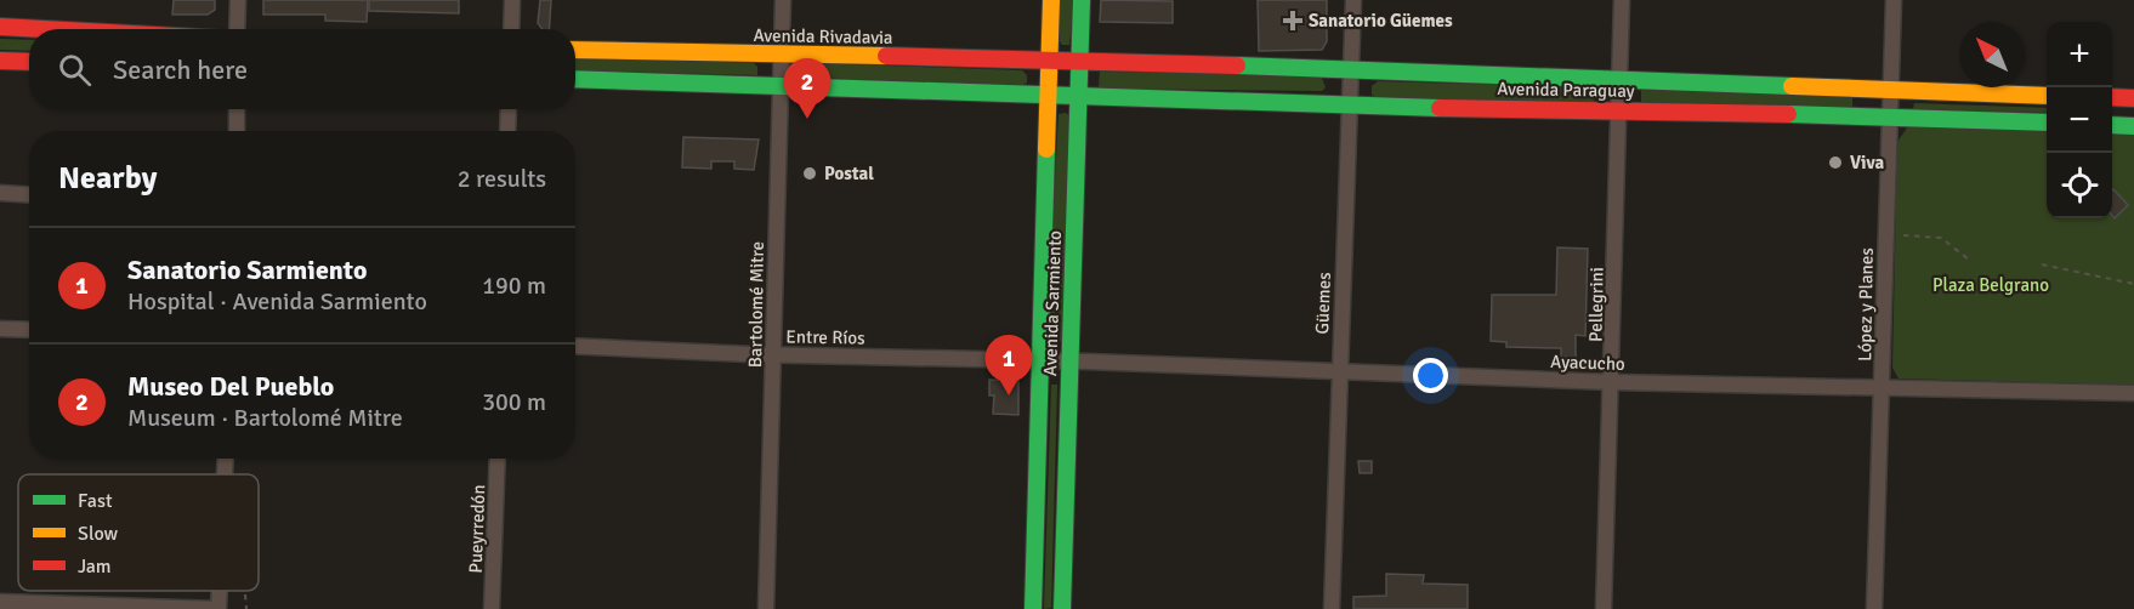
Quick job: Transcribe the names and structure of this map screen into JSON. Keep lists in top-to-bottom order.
{
  "streets": {
    "main road": ["Avenida Rivadavia", "Avenida Paraguay", "Avenida Sarmiento"],
    "street": [
      "Güemes",
      "Bartolomé Mitre",
      "Pellegrini",
      "López y Planes",
      "Entre Ríos",
      "Ayacucho",
      "Pueyrredón"
    ]
  },
  "crossings": [
    ["Avenida Rivadavia", "Avenida Paraguay"],
    ["Avenida Rivadavia", "Avenida Sarmiento"],
    ["Avenida Rivadavia", "Bartolomé Mitre"],
    ["Avenida Paraguay", "Avenida Sarmiento"],
    ["Avenida Paraguay", "Güemes"],
    ["Avenida Paraguay", "Pellegrini"],
    ["Avenida Paraguay", "López y Planes"],
    ["Avenida Sarmiento", "Entre Ríos"],
    ["Avenida Sarmiento", "Ayacucho"],
    ["Güemes", "Ayacucho"],
    ["Bartolomé Mitre", "Entre Ríos"],
    ["Pellegrini", "Ayacucho"],
    ["López y Planes", "Ayacucho"],
    ["Entre Ríos", "Ayacucho"]
  ],
  "parks": ["Plaza Belgrano"],
  "places": {
    "health": ["Sanatorio Güemes"],
    "other": ["Viva", "Postal"]
  },
  "legend": ["Fast", "Slow", "Jam"],
  "north": "top left",
  "page": {
    "map_buttons": ["+", "−"],
    "search": "Search here",
    "pins": ["2", "1"],
    "heading": ["Nearby", "2 results"],
    "list": [
      {
        "mark": "1",
        "name": "Sanatorio Sarmiento",
        "note": "Hospital · Avenida Sarmiento",
        "value": "190 m"
      },
      {
        "mark": "2",
        "name": "Museo Del Pueblo",
        "note": "Museum · Bartolomé Mitre",
        "value": "300 m"
      }
    ]
  }
}
